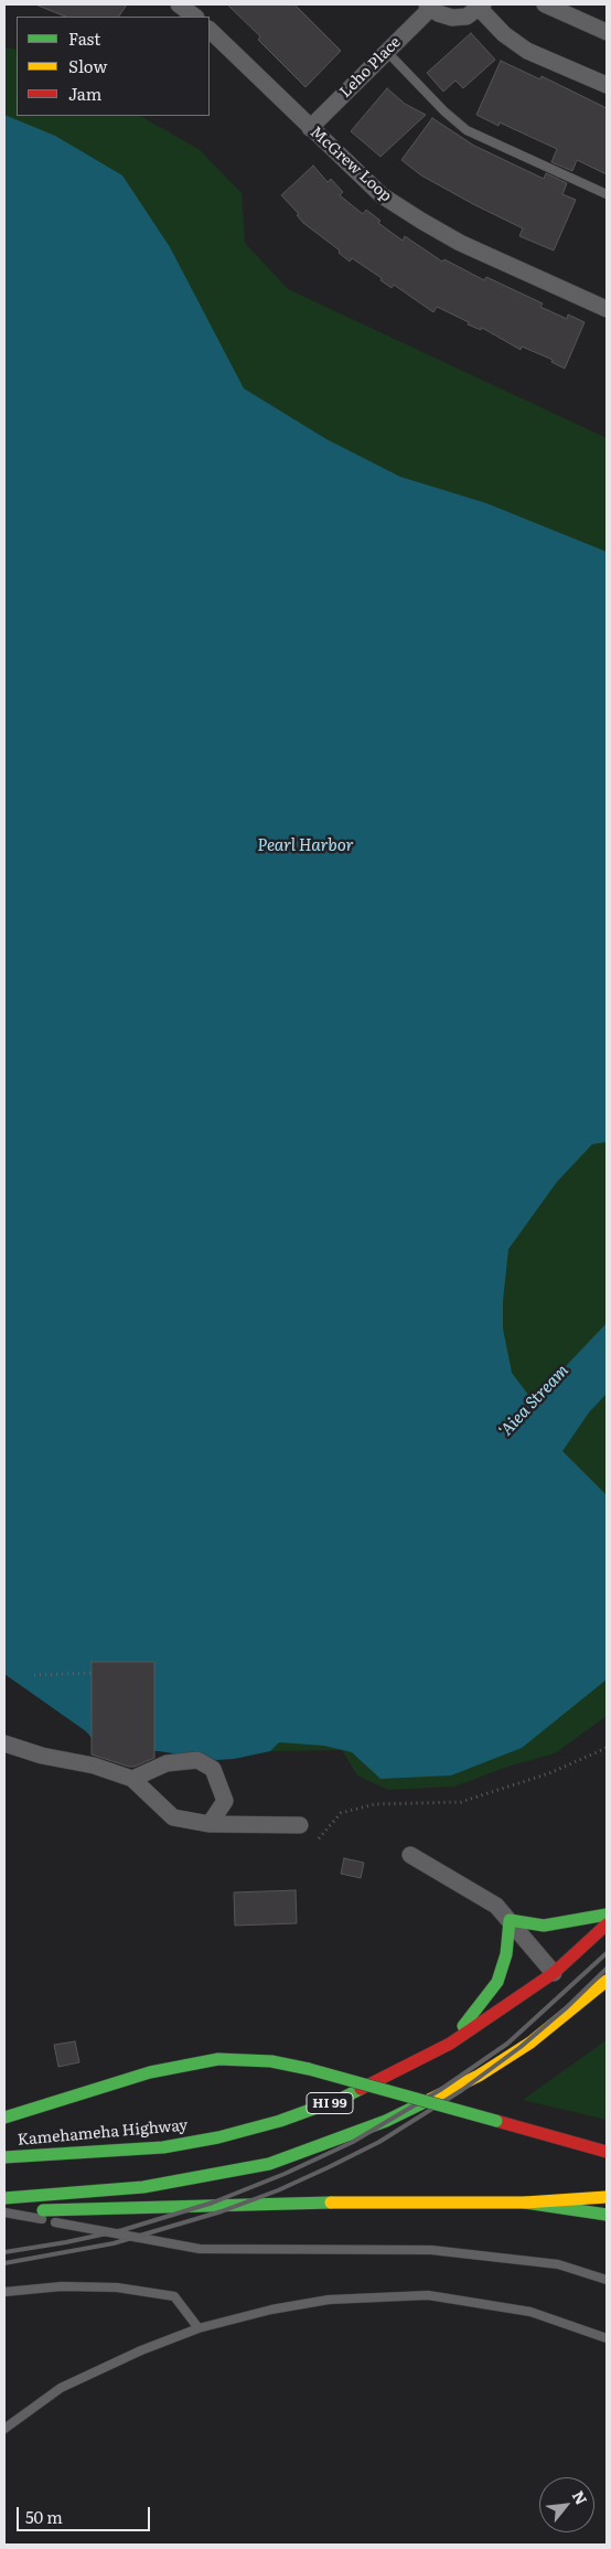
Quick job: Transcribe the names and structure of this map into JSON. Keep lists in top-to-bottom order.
{
  "streets": {
    "main road": ["HI 99", "Kamehameha Highway"],
    "street": ["Leho Place", "McGrew Loop"]
  },
  "crossings": [
    ["Leho Place", "McGrew Loop"]
  ],
  "water": ["Pearl Harbor", "ʻAiea Stream"],
  "legend": ["Fast", "Slow", "Jam"],
  "scale_bar": "50 m",
  "north": "top right"
}
